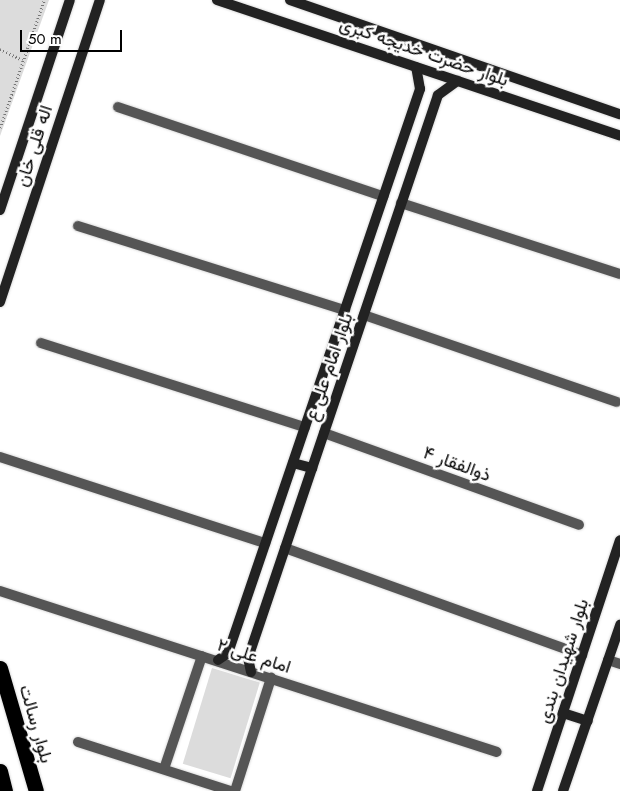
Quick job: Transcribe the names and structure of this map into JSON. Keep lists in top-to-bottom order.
{
  "streets": {
    "highway": ["بلوار رسالت"],
    "street": [
      "بلوار حضرت خدیجه کبری",
      "اله قلی خان",
      "بلوار امام علی ع",
      "ذوالفقار ۴",
      "امام علی ۲",
      "بلوار شهیدان بندی"
    ]
  },
  "crossings": [
    ["بلوار حضرت خدیجه کبری", "بلوار امام علی ع"],
    ["بلوار امام علی ع", "ذوالفقار ۴"],
    ["بلوار امام علی ع", "امام علی ۲"]
  ],
  "scale_bar": "50 m"
}
